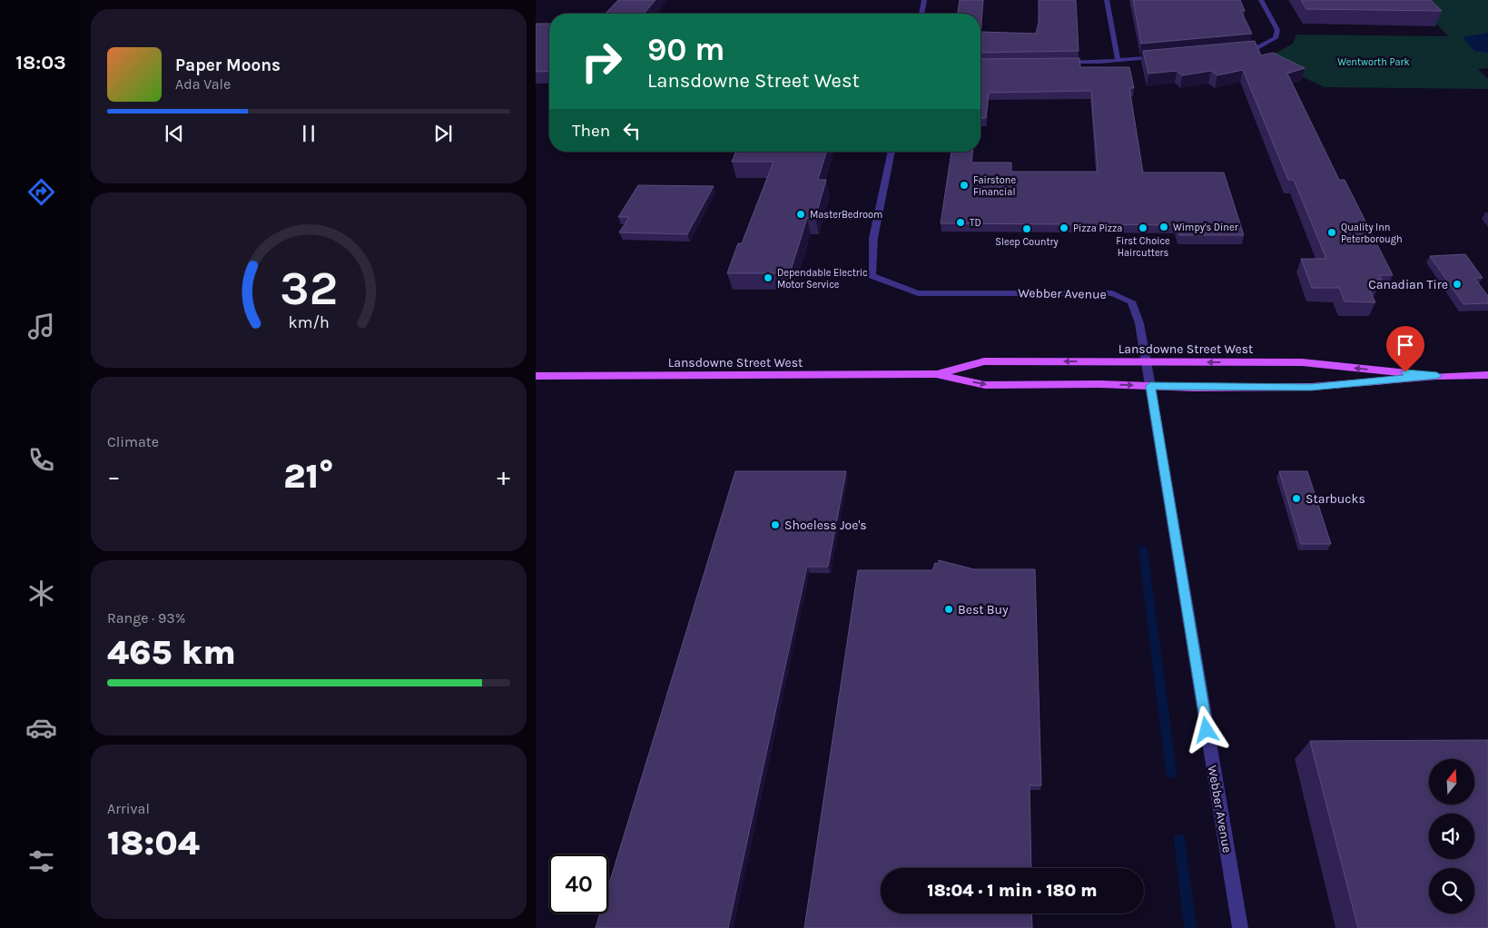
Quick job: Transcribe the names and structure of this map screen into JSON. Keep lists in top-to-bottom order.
{
  "streets": {
    "main road": ["Lansdowne Street West"],
    "street": ["Webber Avenue"]
  },
  "crossings": [
    ["Webber Avenue", "Lansdowne Street West"]
  ],
  "parks": ["Wentworth Park"],
  "places": [
    "Fairstone Financial",
    "MasterBedroom",
    "TD",
    "Wimpy's Diner",
    "Pizza Pizza",
    "First Choice Haircutters",
    "Sleep Country",
    "Quality Inn Peterborough",
    "Dependable Electric Motor Service",
    "Canadian Tire",
    "Starbucks",
    "Shoeless Joe's",
    "Best Buy"
  ],
  "north": "top",
  "page": {
    "tabs": "18:03",
    "turn": ["90 m", "Lansdowne Street West"],
    "song": ["Paper Moons", "Ada Vale"],
    "then": "Then",
    "tile": [
      "Climate",
      ["Range · 93%", "465 km"],
      ["Arrival", "18:04"]
    ],
    "heat": ["−", "21°", "+"],
    "limit": "40",
    "trip": "18:04 · 1 min · 180 m",
    "gauge": ["32", "km/h"]
  }
}
